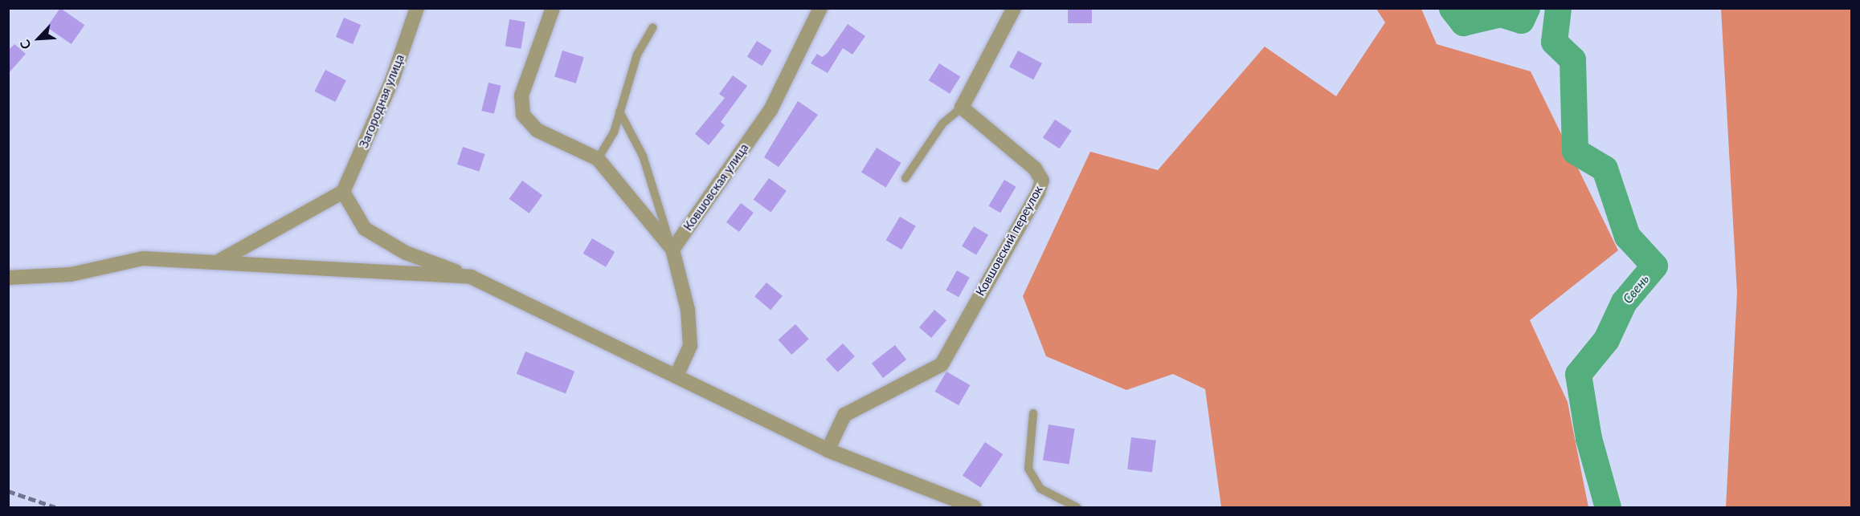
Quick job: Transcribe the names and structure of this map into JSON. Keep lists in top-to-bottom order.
{
  "streets": {
    "street": ["Загородная улица", "Ковшовская улица", "Ковшовский переулок"]
  },
  "water": ["Свень"],
  "north": "bottom left"
}
